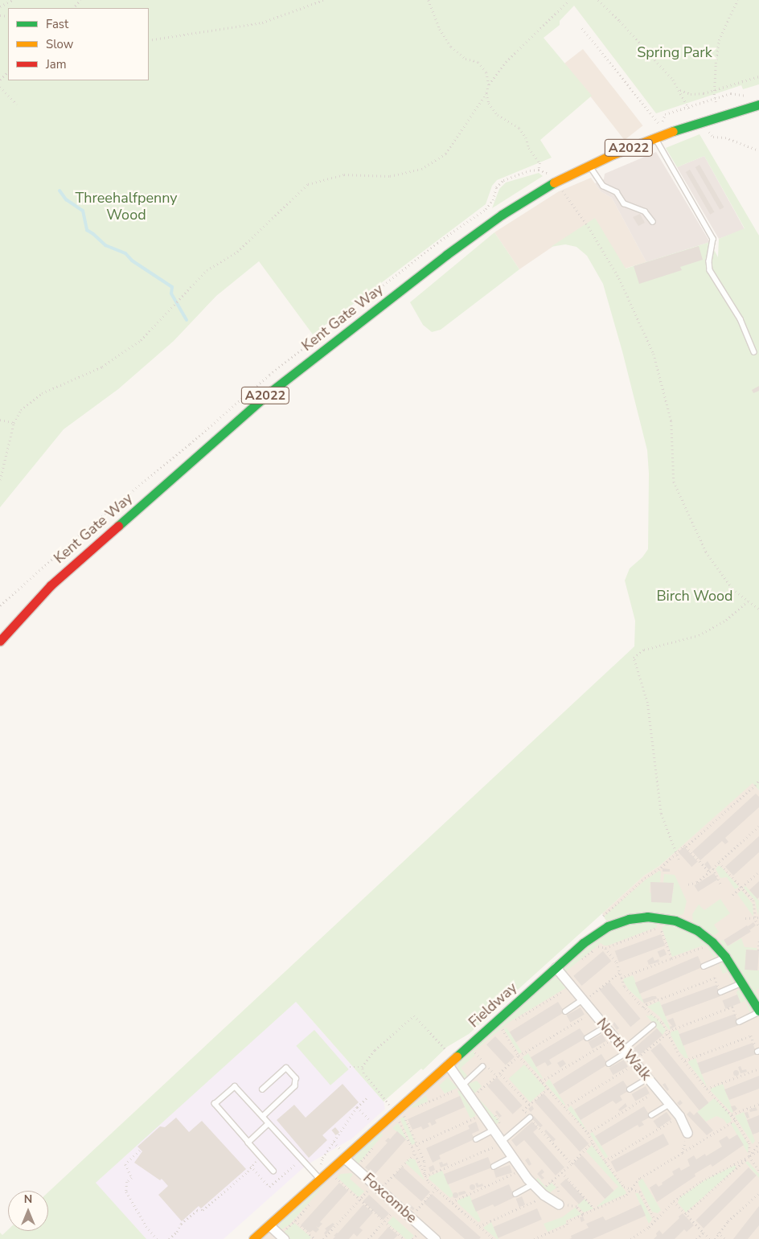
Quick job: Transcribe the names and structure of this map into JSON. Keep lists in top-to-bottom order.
{
  "streets": {
    "main road": ["A2022", "Kent Gate Way", "Fieldway"],
    "street": ["North Walk", "Foxcombe"]
  },
  "crossings": [
    ["Fieldway", "North Walk"],
    ["Fieldway", "Foxcombe"]
  ],
  "parks": ["Spring Park", "Threehalfpenny Wood", "Birch Wood"],
  "legend": ["Fast", "Slow", "Jam"],
  "north": "top"
}
